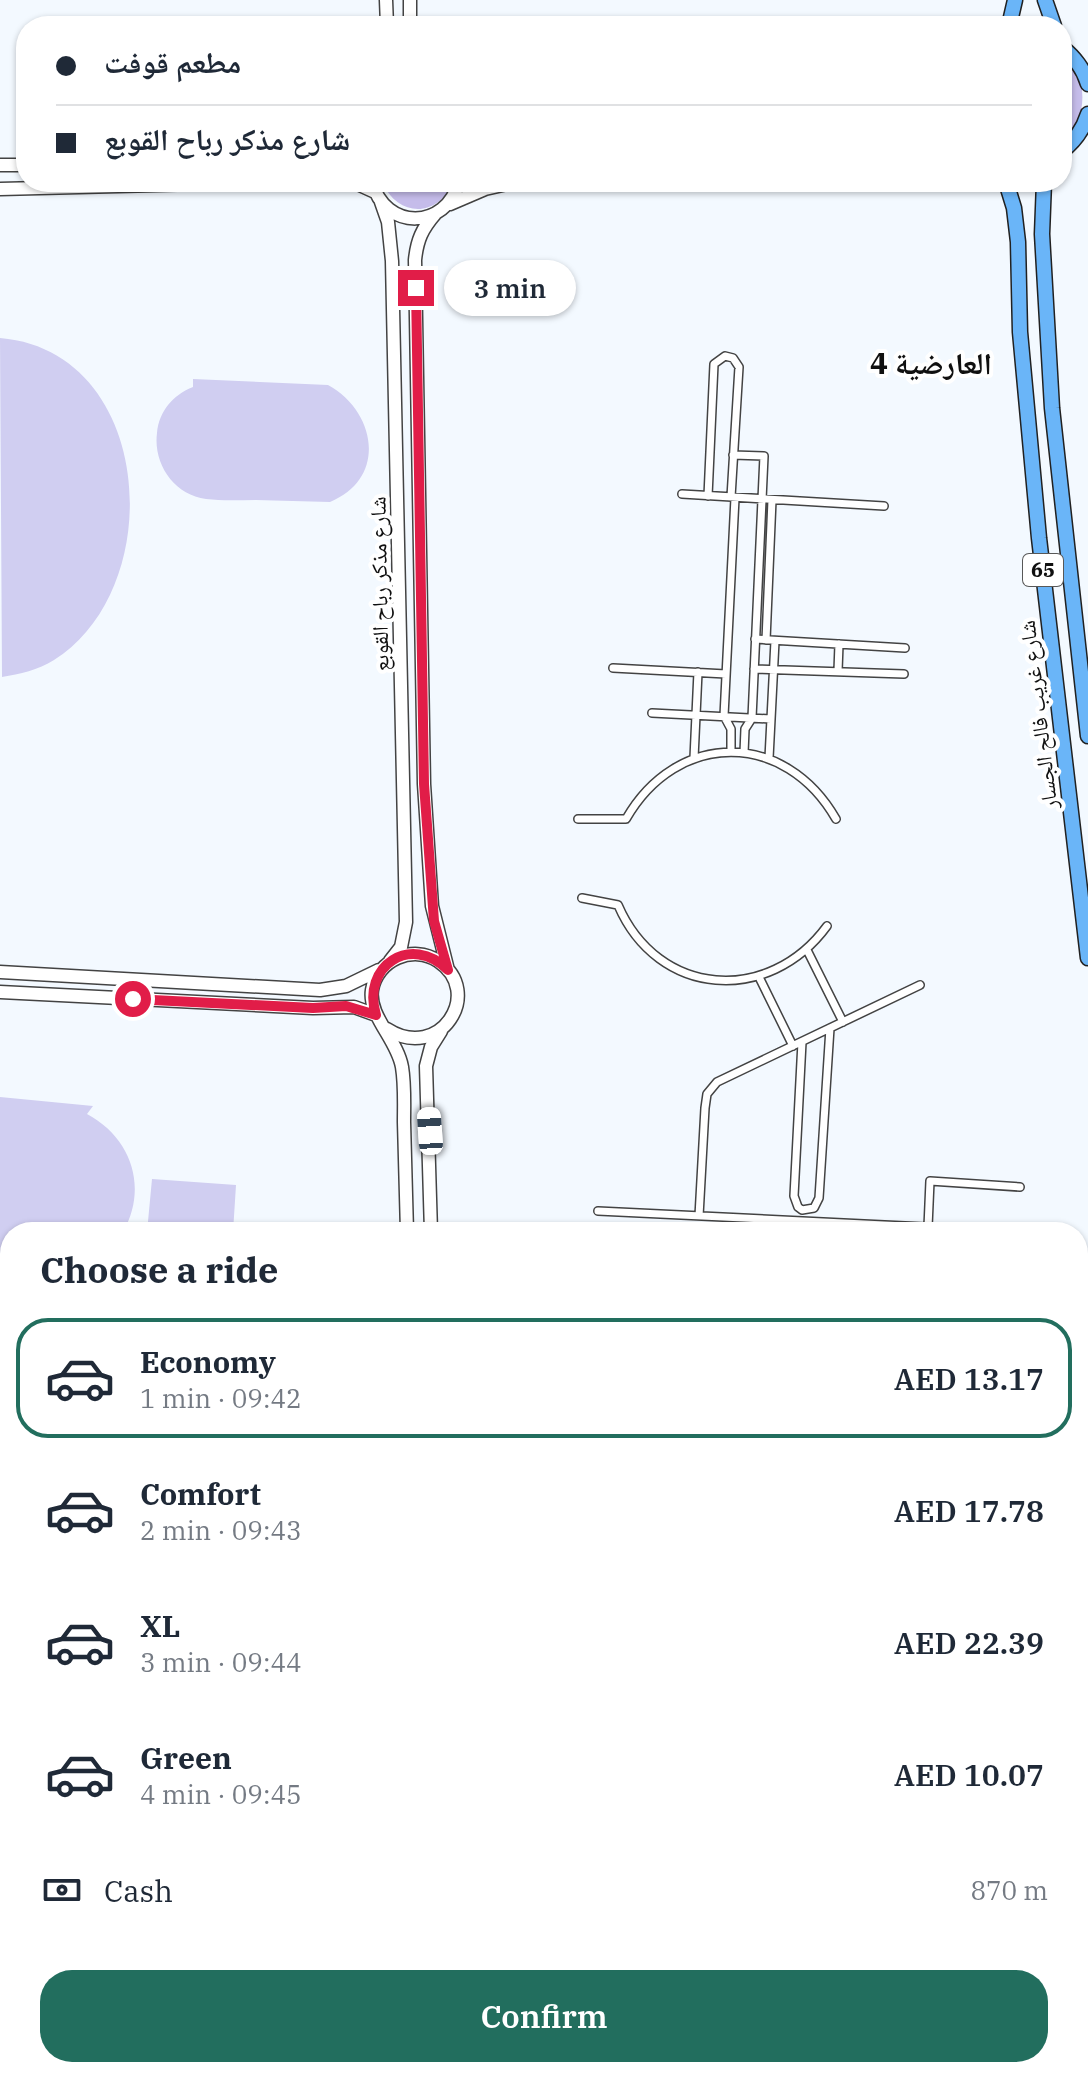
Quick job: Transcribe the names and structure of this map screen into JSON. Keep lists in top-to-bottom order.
{
  "streets": {
    "main road": ["65", "شارع غريب فالح الجسار"],
    "street": ["شارع مذكر رباح القوبع"]
  },
  "districts": ["العارضية 4"],
  "page": {
    "banner": ["مطعم قوفت", "شارع مذكر رباح القوبع"],
    "bubble": "3 min",
    "heading": "Choose a ride",
    "list": [
      {
        "name": "Economy",
        "note": "1 min · 09:42",
        "value": "AED 13.17"
      },
      {
        "name": "Comfort",
        "note": "2 min · 09:43",
        "value": "AED 17.78"
      },
      {
        "name": "XL",
        "note": "3 min · 09:44",
        "value": "AED 22.39"
      },
      {
        "name": "Green",
        "note": "4 min · 09:45",
        "value": "AED 10.07"
      }
    ],
    "pay": ["Cash", "870 m"],
    "buttons": "Confirm"
  }
}
